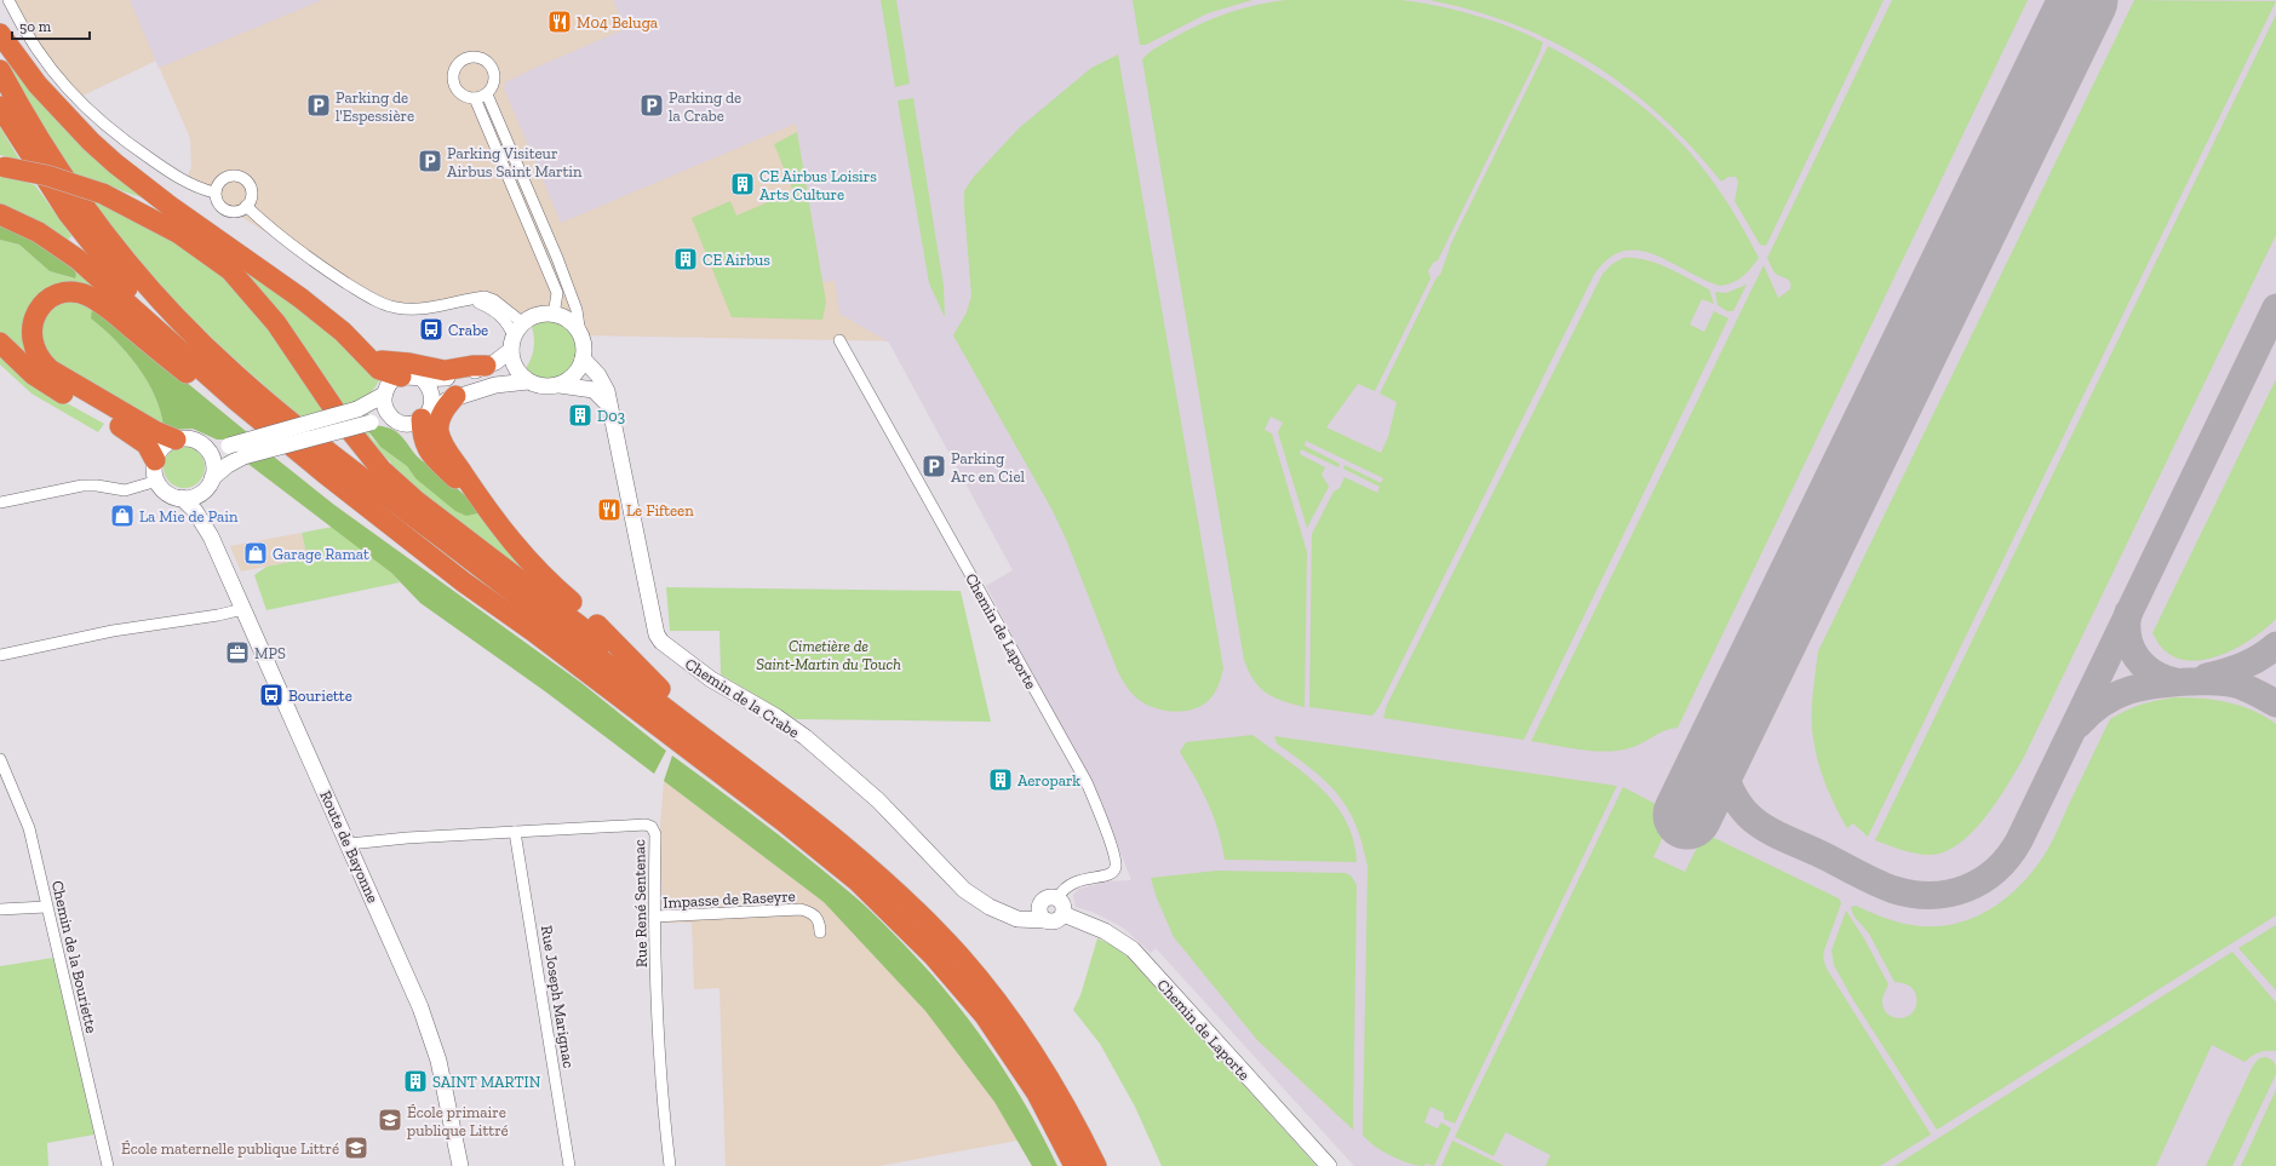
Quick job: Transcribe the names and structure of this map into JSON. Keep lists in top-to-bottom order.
{
  "streets": {
    "street": [
      "Chemin de Laporte",
      "Chemin de la Crabe",
      "Route de Bayonne",
      "Impasse de Raseyre",
      "Rue René Sentenac",
      "Chemin de la Bouriette",
      "Rue Joseph Marignac"
    ]
  },
  "crossings": [
    ["Chemin de Laporte", "Chemin de la Crabe"],
    ["Route de Bayonne", "Rue René Sentenac"],
    ["Impasse de Raseyre", "Rue René Sentenac"],
    ["Rue René Sentenac", "Rue Joseph Marignac"]
  ],
  "parks": ["Cimetière de Saint-Martin du Touch"],
  "places": {
    "restaurant": ["M04 Beluga", "Le Fifteen"],
    "parking": [
      "Parking de l'Espessière",
      "Parking de la Crabe",
      "Parking Visiteur Airbus Saint Martin",
      "Parking Arc en Ciel"
    ],
    "building": [
      "CE Airbus Loisirs Arts Culture",
      "CE Airbus",
      "D03",
      "Aeropark",
      "SAINT MARTIN"
    ],
    "bus stop": ["Crabe", "Bouriette"],
    "shop": ["La Mie de Pain", "Garage Ramat"],
    "office": ["MPS"],
    "school or university": ["École primaire publique Littré", "École maternelle publique Littré"]
  },
  "scale_bar": "50 m"
}
